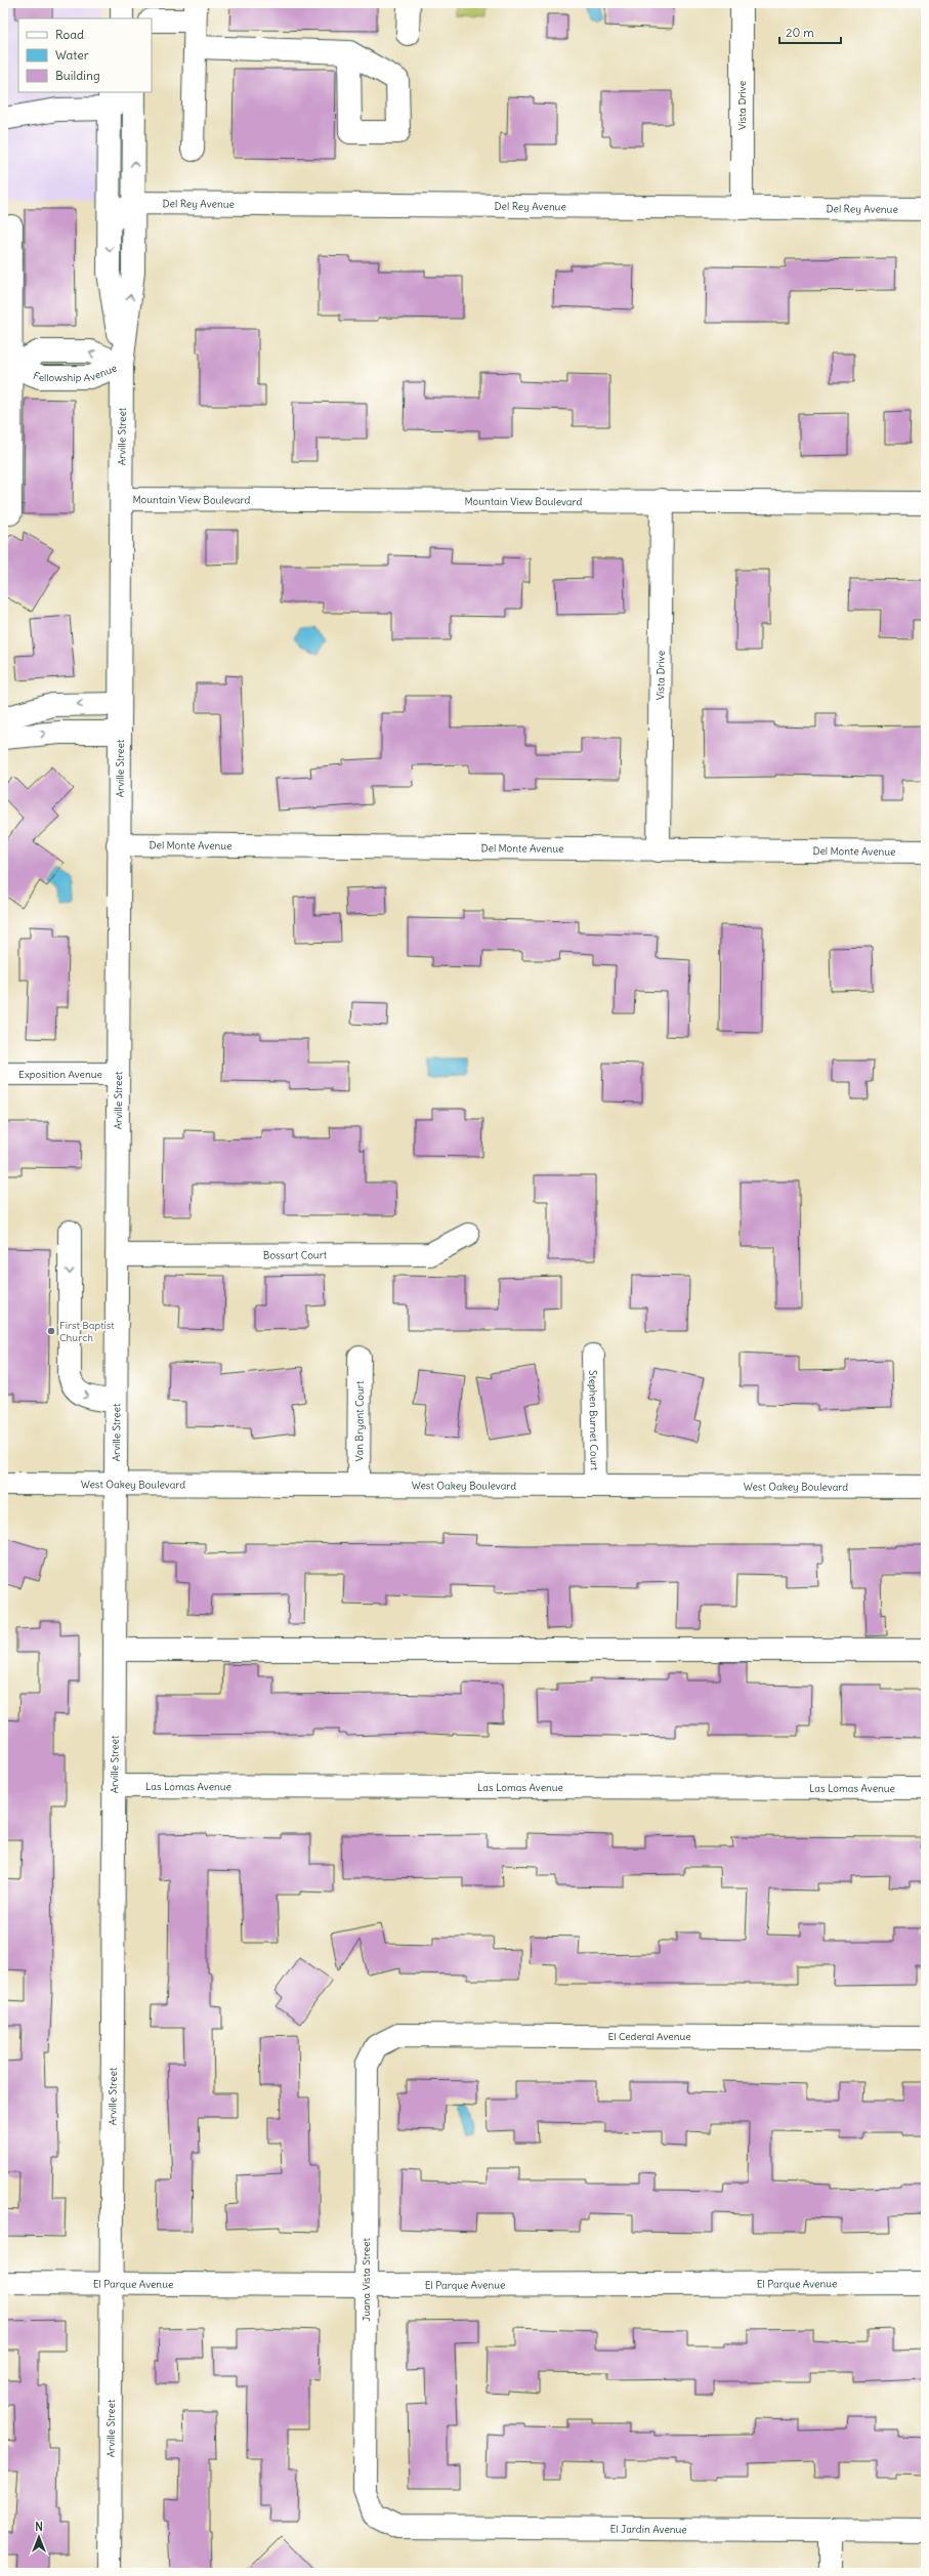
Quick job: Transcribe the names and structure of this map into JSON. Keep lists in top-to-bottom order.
{
  "streets": {
    "street": [
      "Vista Drive",
      "Del Rey Avenue",
      "Fellowship Avenue",
      "Arville Street",
      "Mountain View Boulevard",
      "Del Monte Avenue",
      "Exposition Avenue",
      "Bossart Court",
      "Stephen Burnet Court",
      "Van Bryant Court",
      "West Oakey Boulevard",
      "Las Lomas Avenue",
      "El Cederal Avenue",
      "Juana Vista Street",
      "El Parque Avenue",
      "El Jardin Avenue"
    ]
  },
  "crossings": [
    ["Vista Drive", "Del Rey Avenue"],
    ["Vista Drive", "Mountain View Boulevard"],
    ["Vista Drive", "Del Monte Avenue"],
    ["Del Rey Avenue", "Arville Street"],
    ["Fellowship Avenue", "Arville Street"],
    ["Arville Street", "Mountain View Boulevard"],
    ["Arville Street", "Del Monte Avenue"],
    ["Arville Street", "Exposition Avenue"],
    ["Arville Street", "Bossart Court"],
    ["Arville Street", "West Oakey Boulevard"],
    ["Arville Street", "Las Lomas Avenue"],
    ["Arville Street", "El Parque Avenue"],
    ["Stephen Burnet Court", "West Oakey Boulevard"],
    ["Van Bryant Court", "West Oakey Boulevard"],
    ["El Cederal Avenue", "Juana Vista Street"],
    ["Juana Vista Street", "El Parque Avenue"],
    ["Juana Vista Street", "El Jardin Avenue"]
  ],
  "places": ["First Baptist Church"],
  "legend": ["Road", "Water", "Building"],
  "scale_bar": "20 m",
  "north": "top"
}
